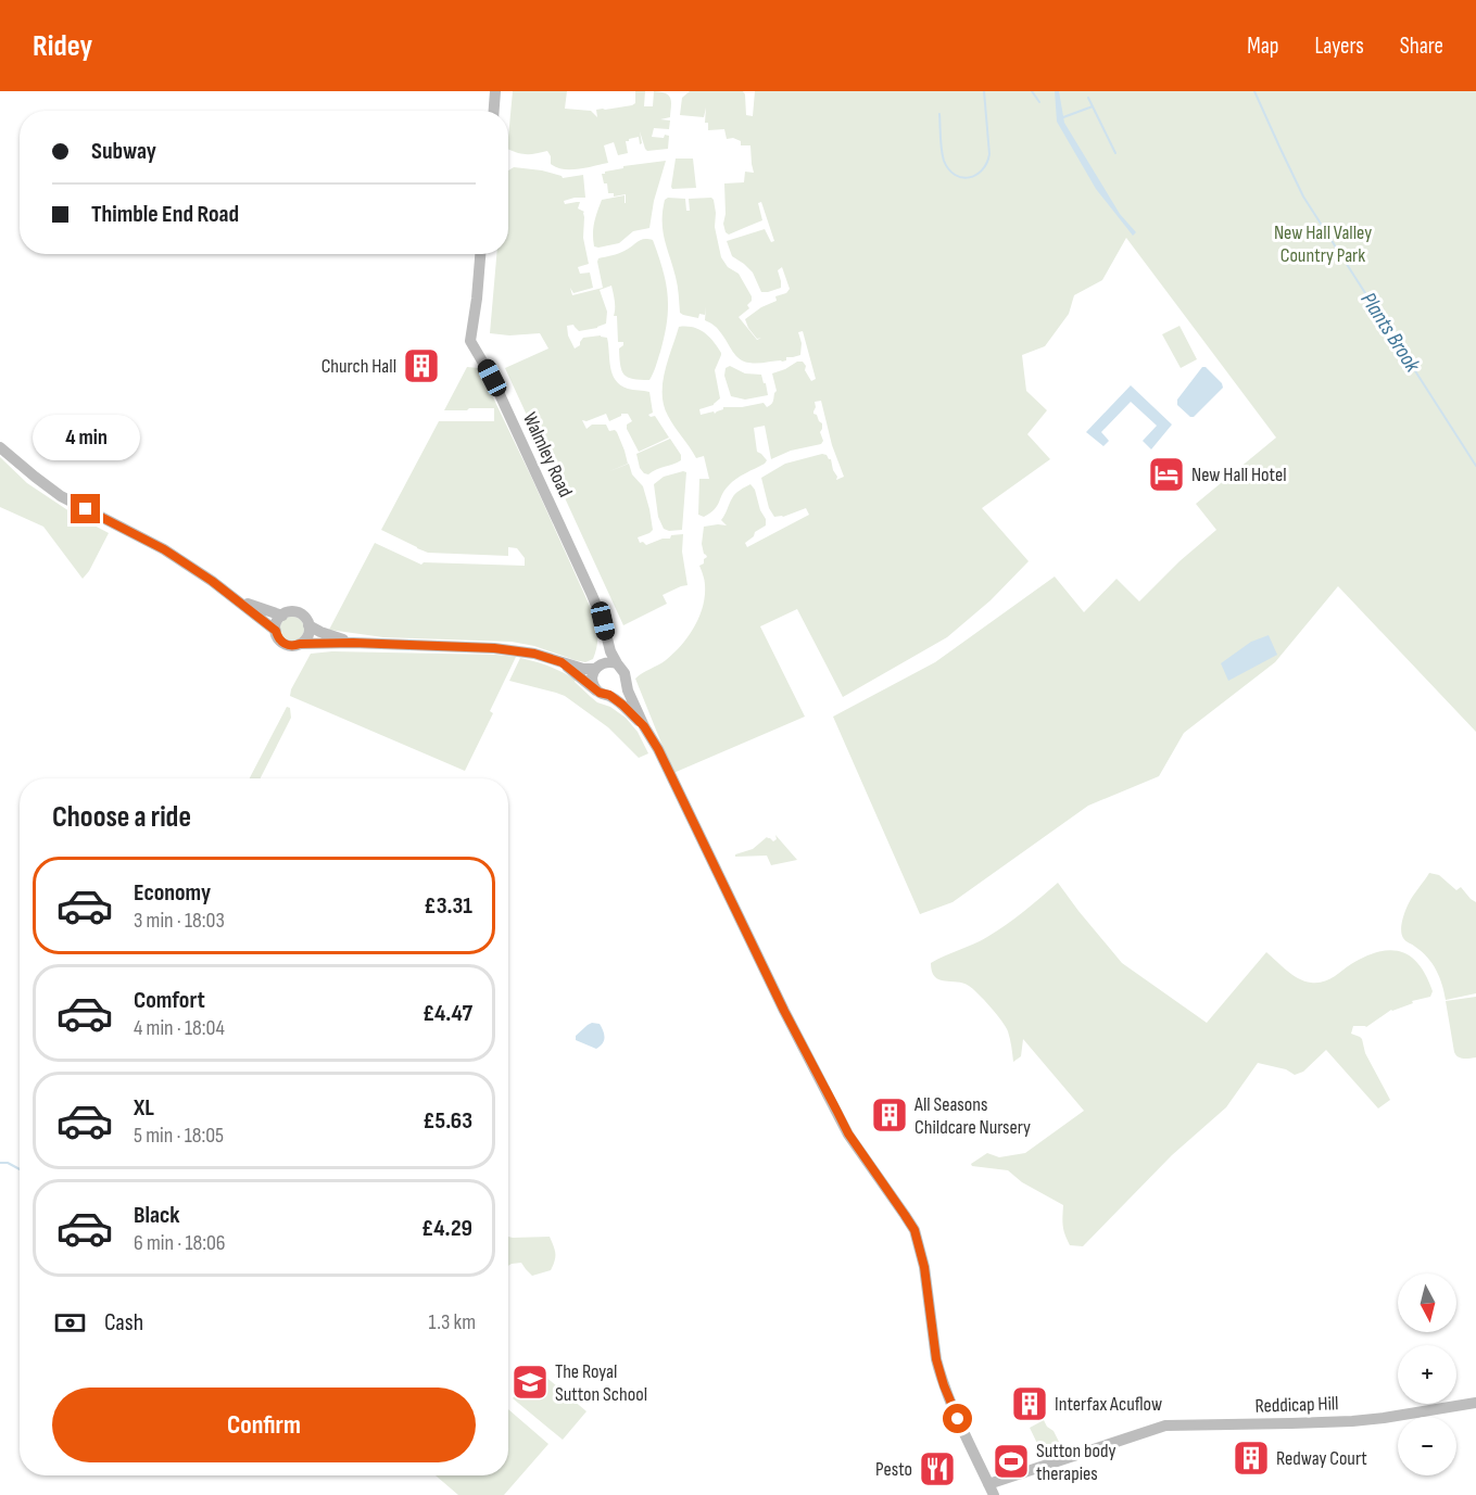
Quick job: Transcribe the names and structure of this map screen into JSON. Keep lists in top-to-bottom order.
{
  "streets": {
    "main road": ["Walmley Road", "Reddicap Hill"]
  },
  "water": ["Plants Brook"],
  "parks": ["New Hall Valley Country Park"],
  "places": {
    "building": [
      "Church Hall",
      "All Seasons Childcare Nursery",
      "Interfax Acuflow",
      "Redway Court"
    ],
    "hotel": ["New Hall Hotel"],
    "school or university": ["The Royal Sutton School"],
    "sports": ["Sutton body therapies"],
    "restaurant": ["Pesto"]
  },
  "north": "bottom",
  "page": {
    "header": "Ridey",
    "nav": ["Map", "Layers", "Share"],
    "banner": ["Subway", "Thimble End Road"],
    "bubble": "4 min",
    "heading": "Choose a ride",
    "list": [
      {
        "name": "Economy",
        "note": "3 min · 18:03",
        "value": "£3.31"
      },
      {
        "name": "Comfort",
        "note": "4 min · 18:04",
        "value": "£4.47"
      },
      {
        "name": "XL",
        "note": "5 min · 18:05",
        "value": "£5.63"
      },
      {
        "name": "Black",
        "note": "6 min · 18:06",
        "value": "£4.29"
      }
    ],
    "map_buttons": ["+", "−"],
    "pay": ["Cash", "1.3 km"],
    "buttons": "Confirm"
  }
}
